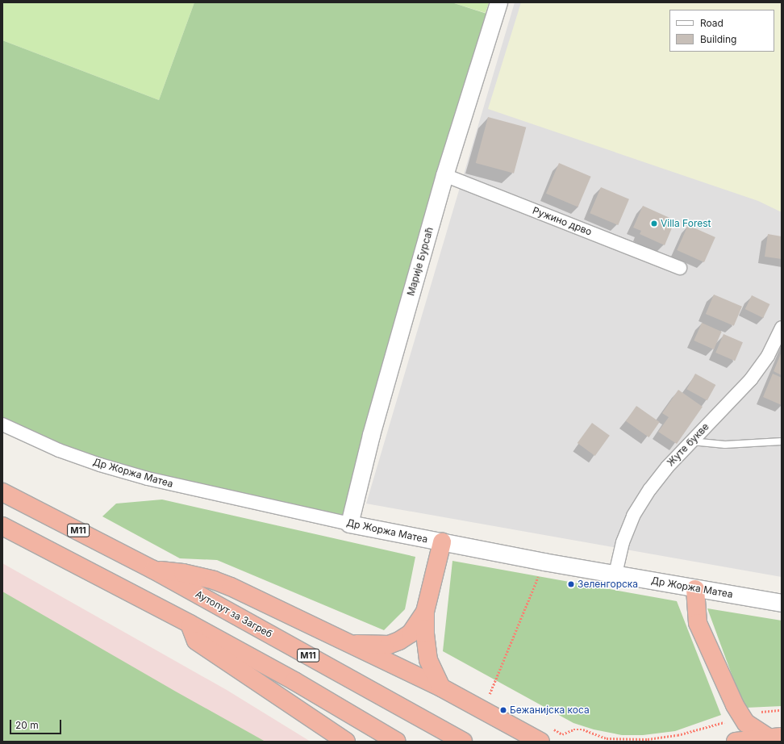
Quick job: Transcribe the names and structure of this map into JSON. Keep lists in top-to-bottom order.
{
  "streets": {
    "highway": ["M11", "Аутопут за Загреб"],
    "street": [
      "Ружино дрво",
      "Марије Бурсаћ",
      "Жуте букве",
      "Др Жоржа Матеа"
    ]
  },
  "crossings": [
    ["Ружино дрво", "Марије Бурсаћ"],
    ["Марије Бурсаћ", "Др Жоржа Матеа"],
    ["Жуте букве", "Др Жоржа Матеа"]
  ],
  "places": ["Villa Forest", "Зеленгорска", "Бежанијска коса"],
  "legend": ["Road", "Building"],
  "scale_bar": "20 m"
}
